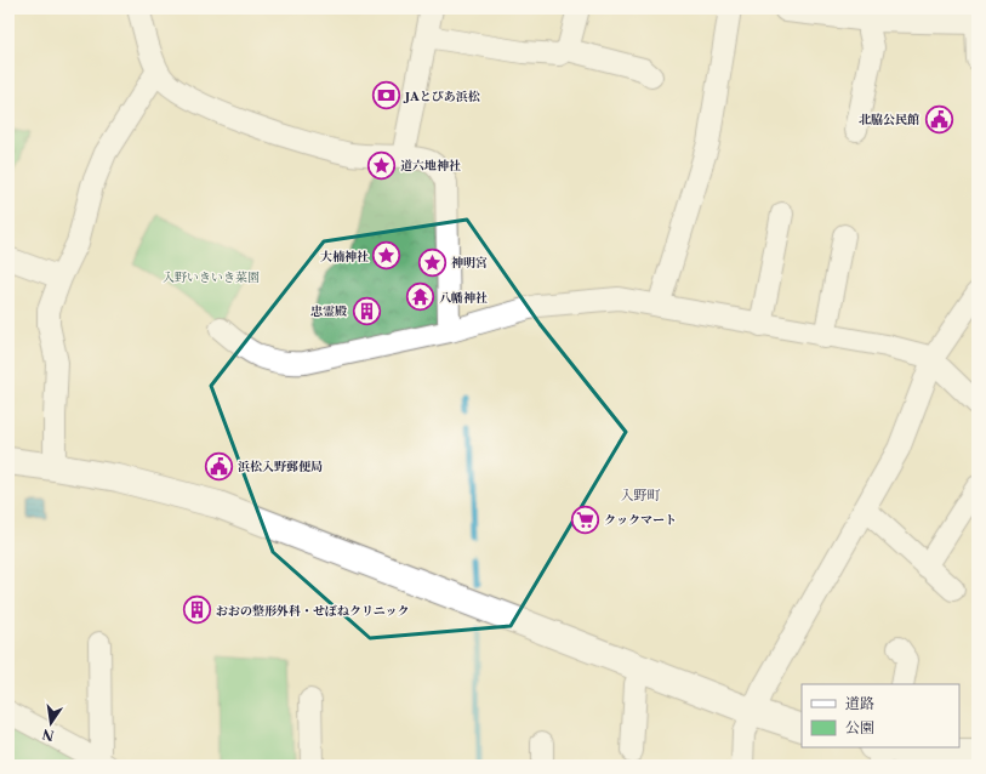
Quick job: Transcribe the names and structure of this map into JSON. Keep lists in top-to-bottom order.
{
  "districts": ["入野町"],
  "parks": ["入野いきいき菜園"],
  "places": {
    "bank": ["JAとぴあ浜松"],
    "public building": ["北脇公民館", "浜松入野郵便局"],
    "place": ["道六地神社", "大楠神社", "神明宮"],
    "temple": ["八幡神社"],
    "building": ["忠霊殿", "おおの整形外科・せぼねクリニック"],
    "supermarket": ["クックマート"]
  },
  "legend": ["道路", "公園"],
  "north": "bottom"
}
